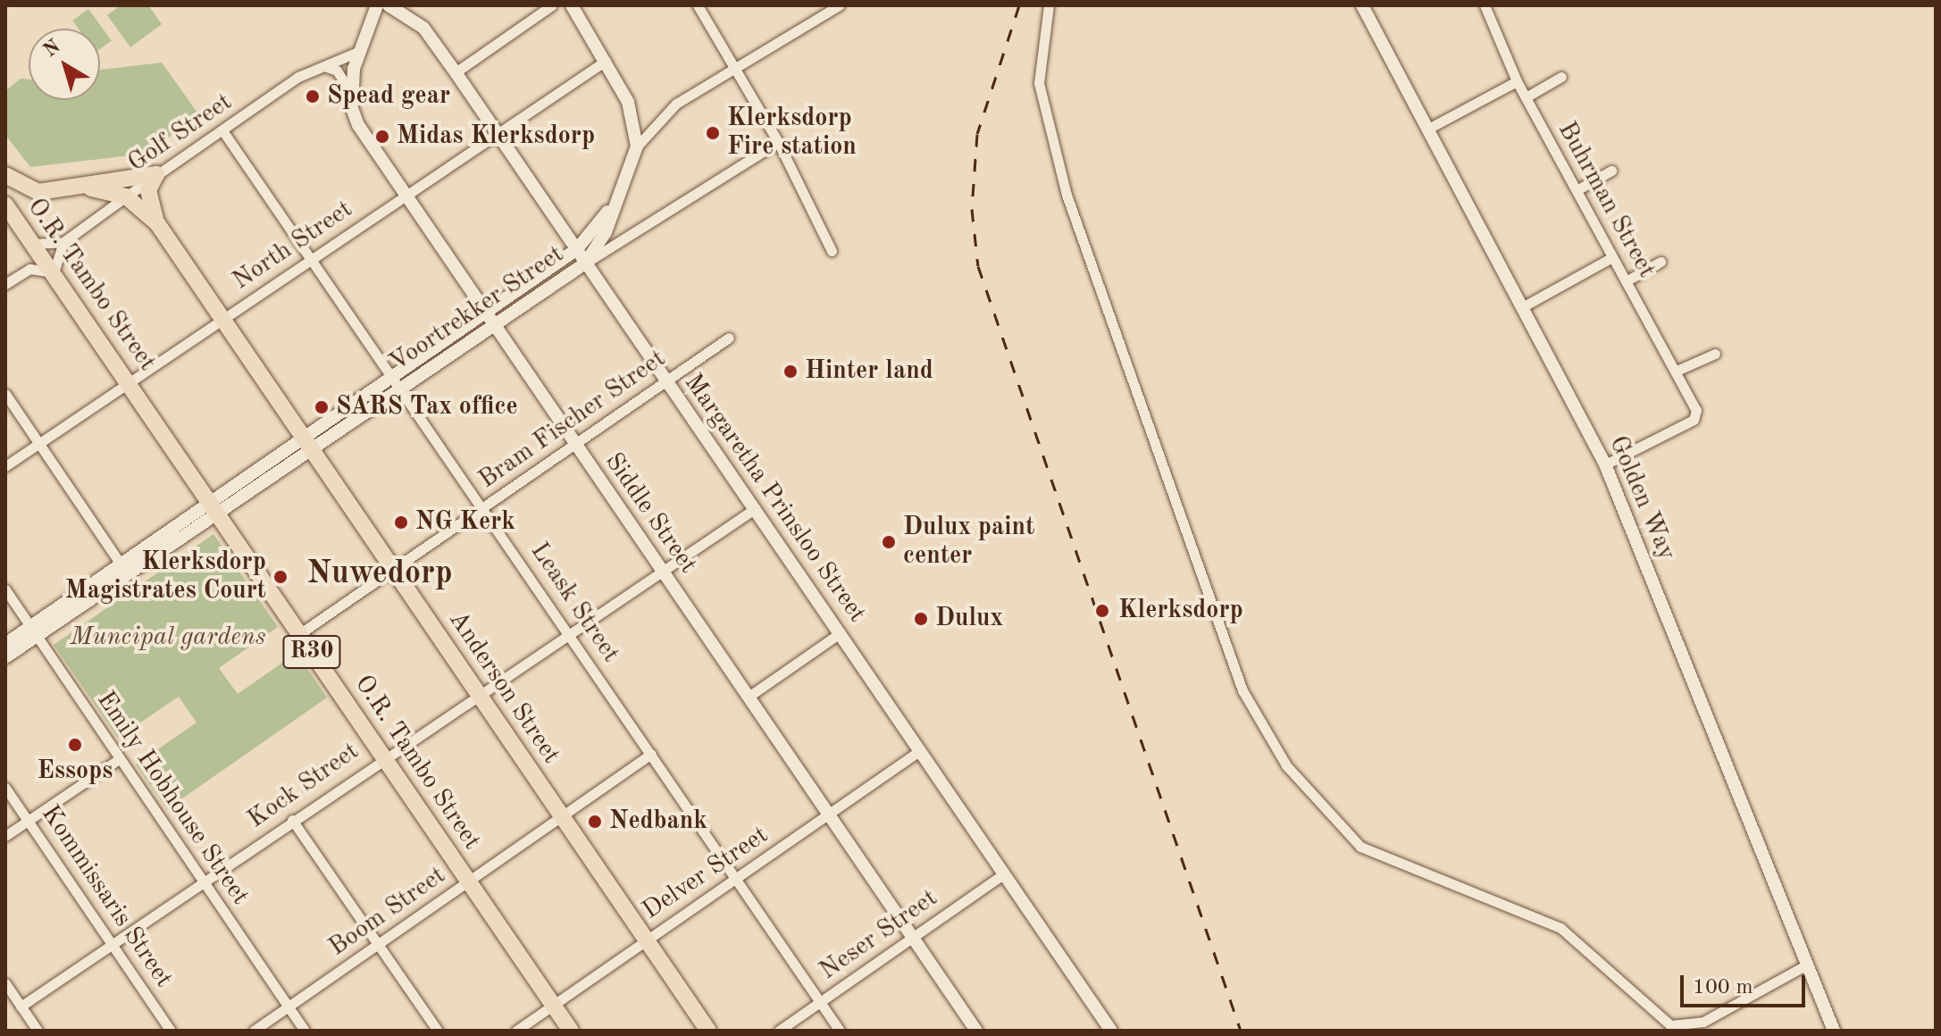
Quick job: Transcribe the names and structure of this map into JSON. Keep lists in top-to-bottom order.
{
  "streets": {
    "main road": ["O.R. Tambo Street", "R30", "Anderson Street"],
    "street": [
      "Golf Street",
      "Buhrman Street",
      "North Street",
      "Voortrekker Street",
      "Bram Fischer Street",
      "Margaretha Prinsloo Street",
      "Golden Way",
      "Siddle Street",
      "Leask Street",
      "Kock Street",
      "Emily Hobhouse Street",
      "Delver Street",
      "Kommissaris Street",
      "Boom Street",
      "Neser Street"
    ]
  },
  "crossings": [
    ["Golf Street", "Siddle Street"],
    ["Golf Street", "Leask Street"],
    ["Golf Street", "Anderson Street"],
    ["Buhrman Street", "Golden Way"],
    ["North Street", "O.R. Tambo Street"],
    ["North Street", "Margaretha Prinsloo Street"],
    ["North Street", "Siddle Street"],
    ["North Street", "Leask Street"],
    ["North Street", "Anderson Street"],
    ["O.R. Tambo Street", "Voortrekker Street"],
    ["O.R. Tambo Street", "Bram Fischer Street"],
    ["O.R. Tambo Street", "Anderson Street"],
    ["O.R. Tambo Street", "Kock Street"],
    ["O.R. Tambo Street", "Delver Street"],
    ["O.R. Tambo Street", "Boom Street"],
    ["Voortrekker Street", "Margaretha Prinsloo Street"],
    ["Voortrekker Street", "Siddle Street"],
    ["Voortrekker Street", "Leask Street"],
    ["Voortrekker Street", "Anderson Street"],
    ["Voortrekker Street", "Emily Hobhouse Street"],
    ["Bram Fischer Street", "Margaretha Prinsloo Street"],
    ["Bram Fischer Street", "Siddle Street"],
    ["Bram Fischer Street", "Leask Street"],
    ["Bram Fischer Street", "Anderson Street"],
    ["Margaretha Prinsloo Street", "Kock Street"],
    ["Margaretha Prinsloo Street", "Delver Street"],
    ["Margaretha Prinsloo Street", "Neser Street"],
    ["Siddle Street", "Kock Street"],
    ["Siddle Street", "Delver Street"],
    ["Siddle Street", "Neser Street"],
    ["Leask Street", "Kock Street"],
    ["Leask Street", "Delver Street"],
    ["Leask Street", "Boom Street"],
    ["Leask Street", "Neser Street"],
    ["Anderson Street", "Kock Street"],
    ["Anderson Street", "Delver Street"],
    ["Anderson Street", "Boom Street"],
    ["Kock Street", "Emily Hobhouse Street"],
    ["Kock Street", "Kommissaris Street"],
    ["Emily Hobhouse Street", "Boom Street"]
  ],
  "districts": ["Nuwedorp"],
  "parks": ["Muncipal gardens"],
  "places": [
    "Spead gear",
    "Klerksdorp Fire station",
    "Midas Klerksdorp",
    "Hinter land",
    "SARS Tax office",
    "NG Kerk",
    "Dulux paint center",
    "Klerksdorp Magistrates Court",
    "Klerksdorp",
    "Dulux",
    "Essops",
    "Nedbank"
  ],
  "scale_bar": "100 m",
  "north": "top left"
}
